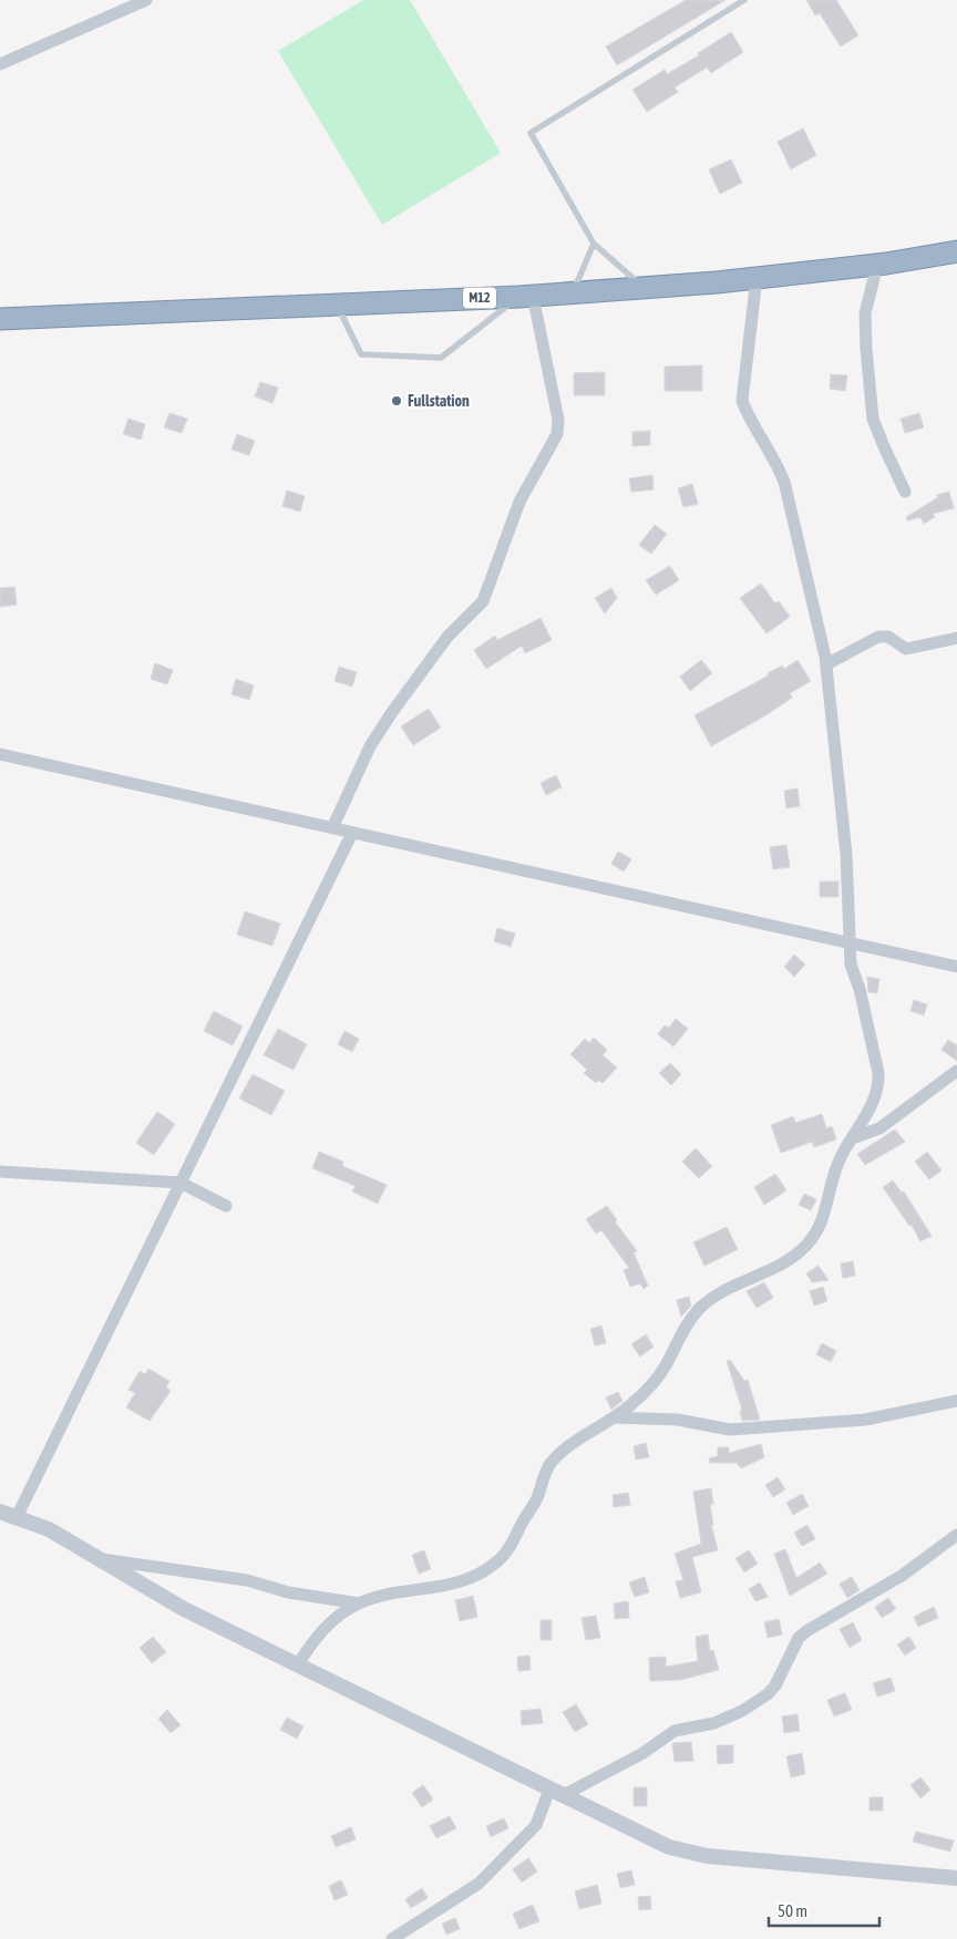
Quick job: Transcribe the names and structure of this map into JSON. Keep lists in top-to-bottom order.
{
  "streets": {
    "highway": ["M12"]
  },
  "places": ["Fullstation"],
  "scale_bar": "50 m"
}
